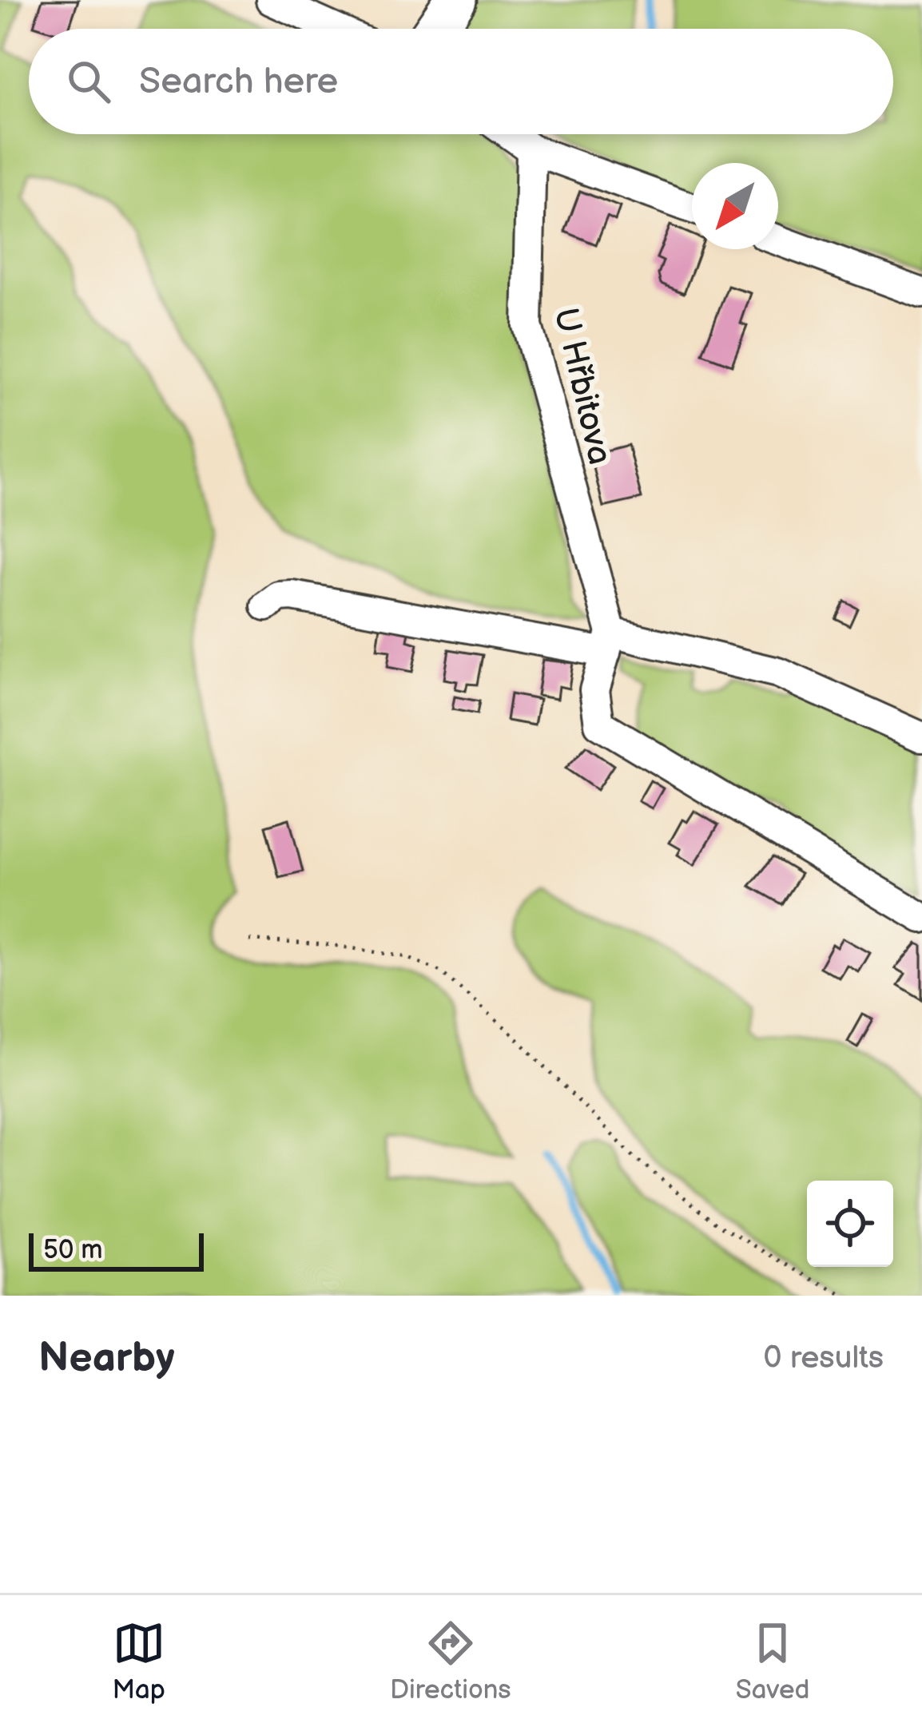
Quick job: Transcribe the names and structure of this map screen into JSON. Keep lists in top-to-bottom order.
{
  "streets": {
    "street": ["U Hřbitova"]
  },
  "scale_bar": "50 m",
  "north": "bottom left",
  "page": {
    "search": "Search here",
    "scale": "50 m",
    "heading": ["Nearby", "0 results"],
    "nav": ["Map", "Directions", "Saved"]
  }
}
